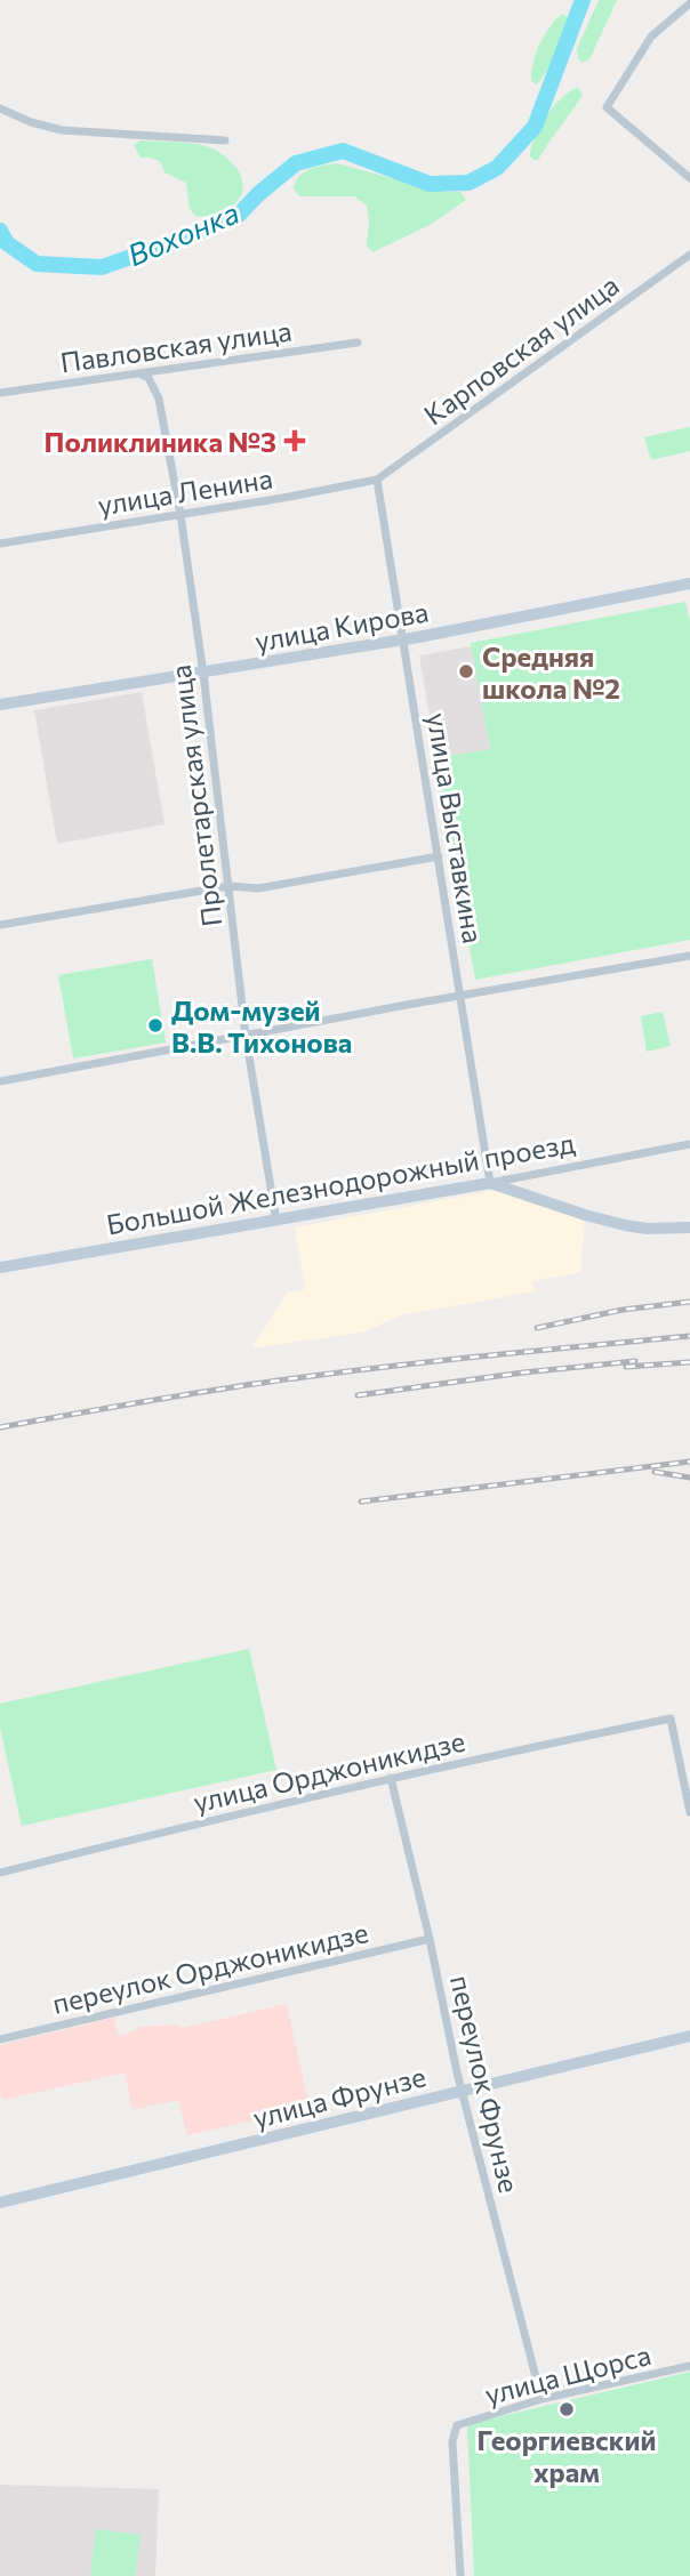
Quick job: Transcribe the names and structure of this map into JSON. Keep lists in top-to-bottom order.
{
  "streets": {
    "main road": ["улица Кирова", "Большой Железнодорожный проезд", "улица Фрунзе"],
    "street": [
      "Павловская улица",
      "Карповская улица",
      "улица Ленина",
      "Пролетарская улица",
      "улица Выставкина",
      "улица Орджоникидзе",
      "переулок Орджоникидзе",
      "переулок Фрунзе",
      "улица Щорса"
    ]
  },
  "crossings": [
    ["Павловская улица", "Пролетарская улица"],
    ["Карповская улица", "улица Ленина"],
    ["Карповская улица", "улица Выставкина"],
    ["улица Ленина", "Пролетарская улица"],
    ["улица Ленина", "улица Выставкина"],
    ["улица Кирова", "Пролетарская улица"],
    ["улица Кирова", "улица Выставкина"],
    ["Пролетарская улица", "Большой Железнодорожный проезд"],
    ["улица Выставкина", "Большой Железнодорожный проезд"],
    ["улица Орджоникидзе", "переулок Фрунзе"],
    ["переулок Орджоникидзе", "переулок Фрунзе"],
    ["переулок Фрунзе", "улица Фрунзе"],
    ["переулок Фрунзе", "улица Щорса"]
  ],
  "water": ["Вохонка"],
  "places": {
    "health": ["Поликлиника №3"],
    "other": ["Средняя школа №2", "Дом-музей В.В. Тихонова", "Георгиевский храм"]
  }
}
